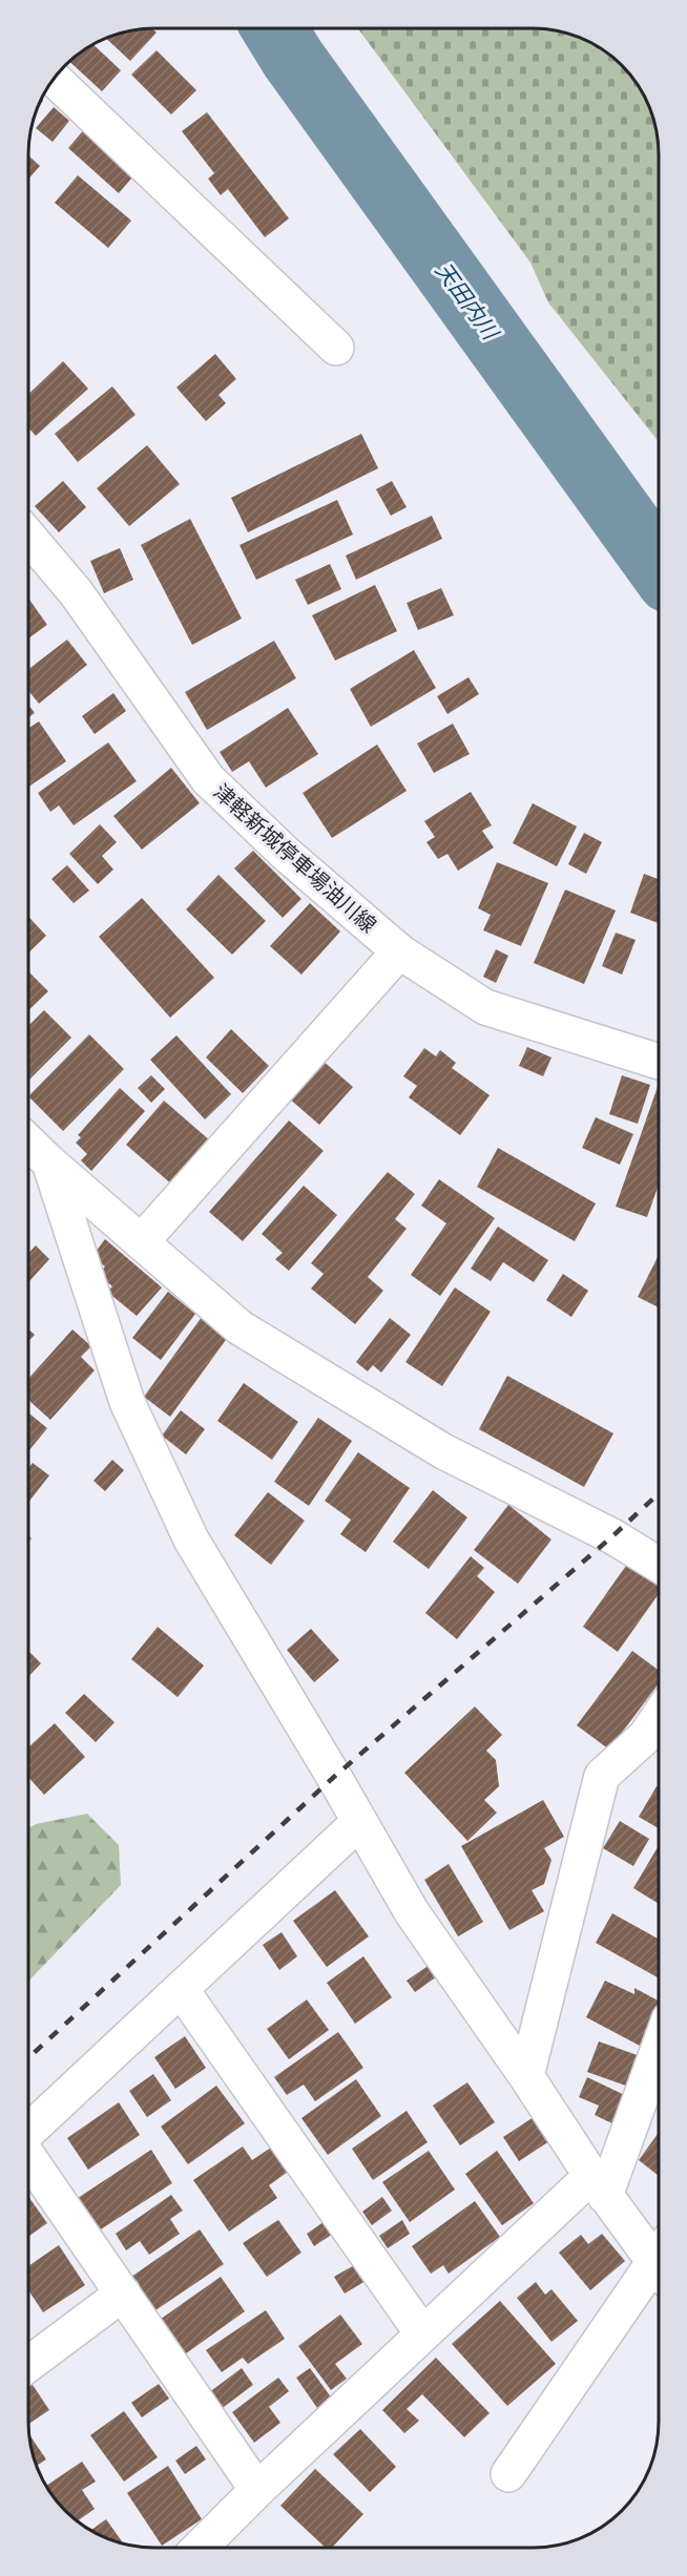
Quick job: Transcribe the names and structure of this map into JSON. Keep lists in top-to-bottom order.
{
  "streets": {
    "street": ["津軽新城停車場油川線"]
  },
  "water": ["天田内川"]
}
